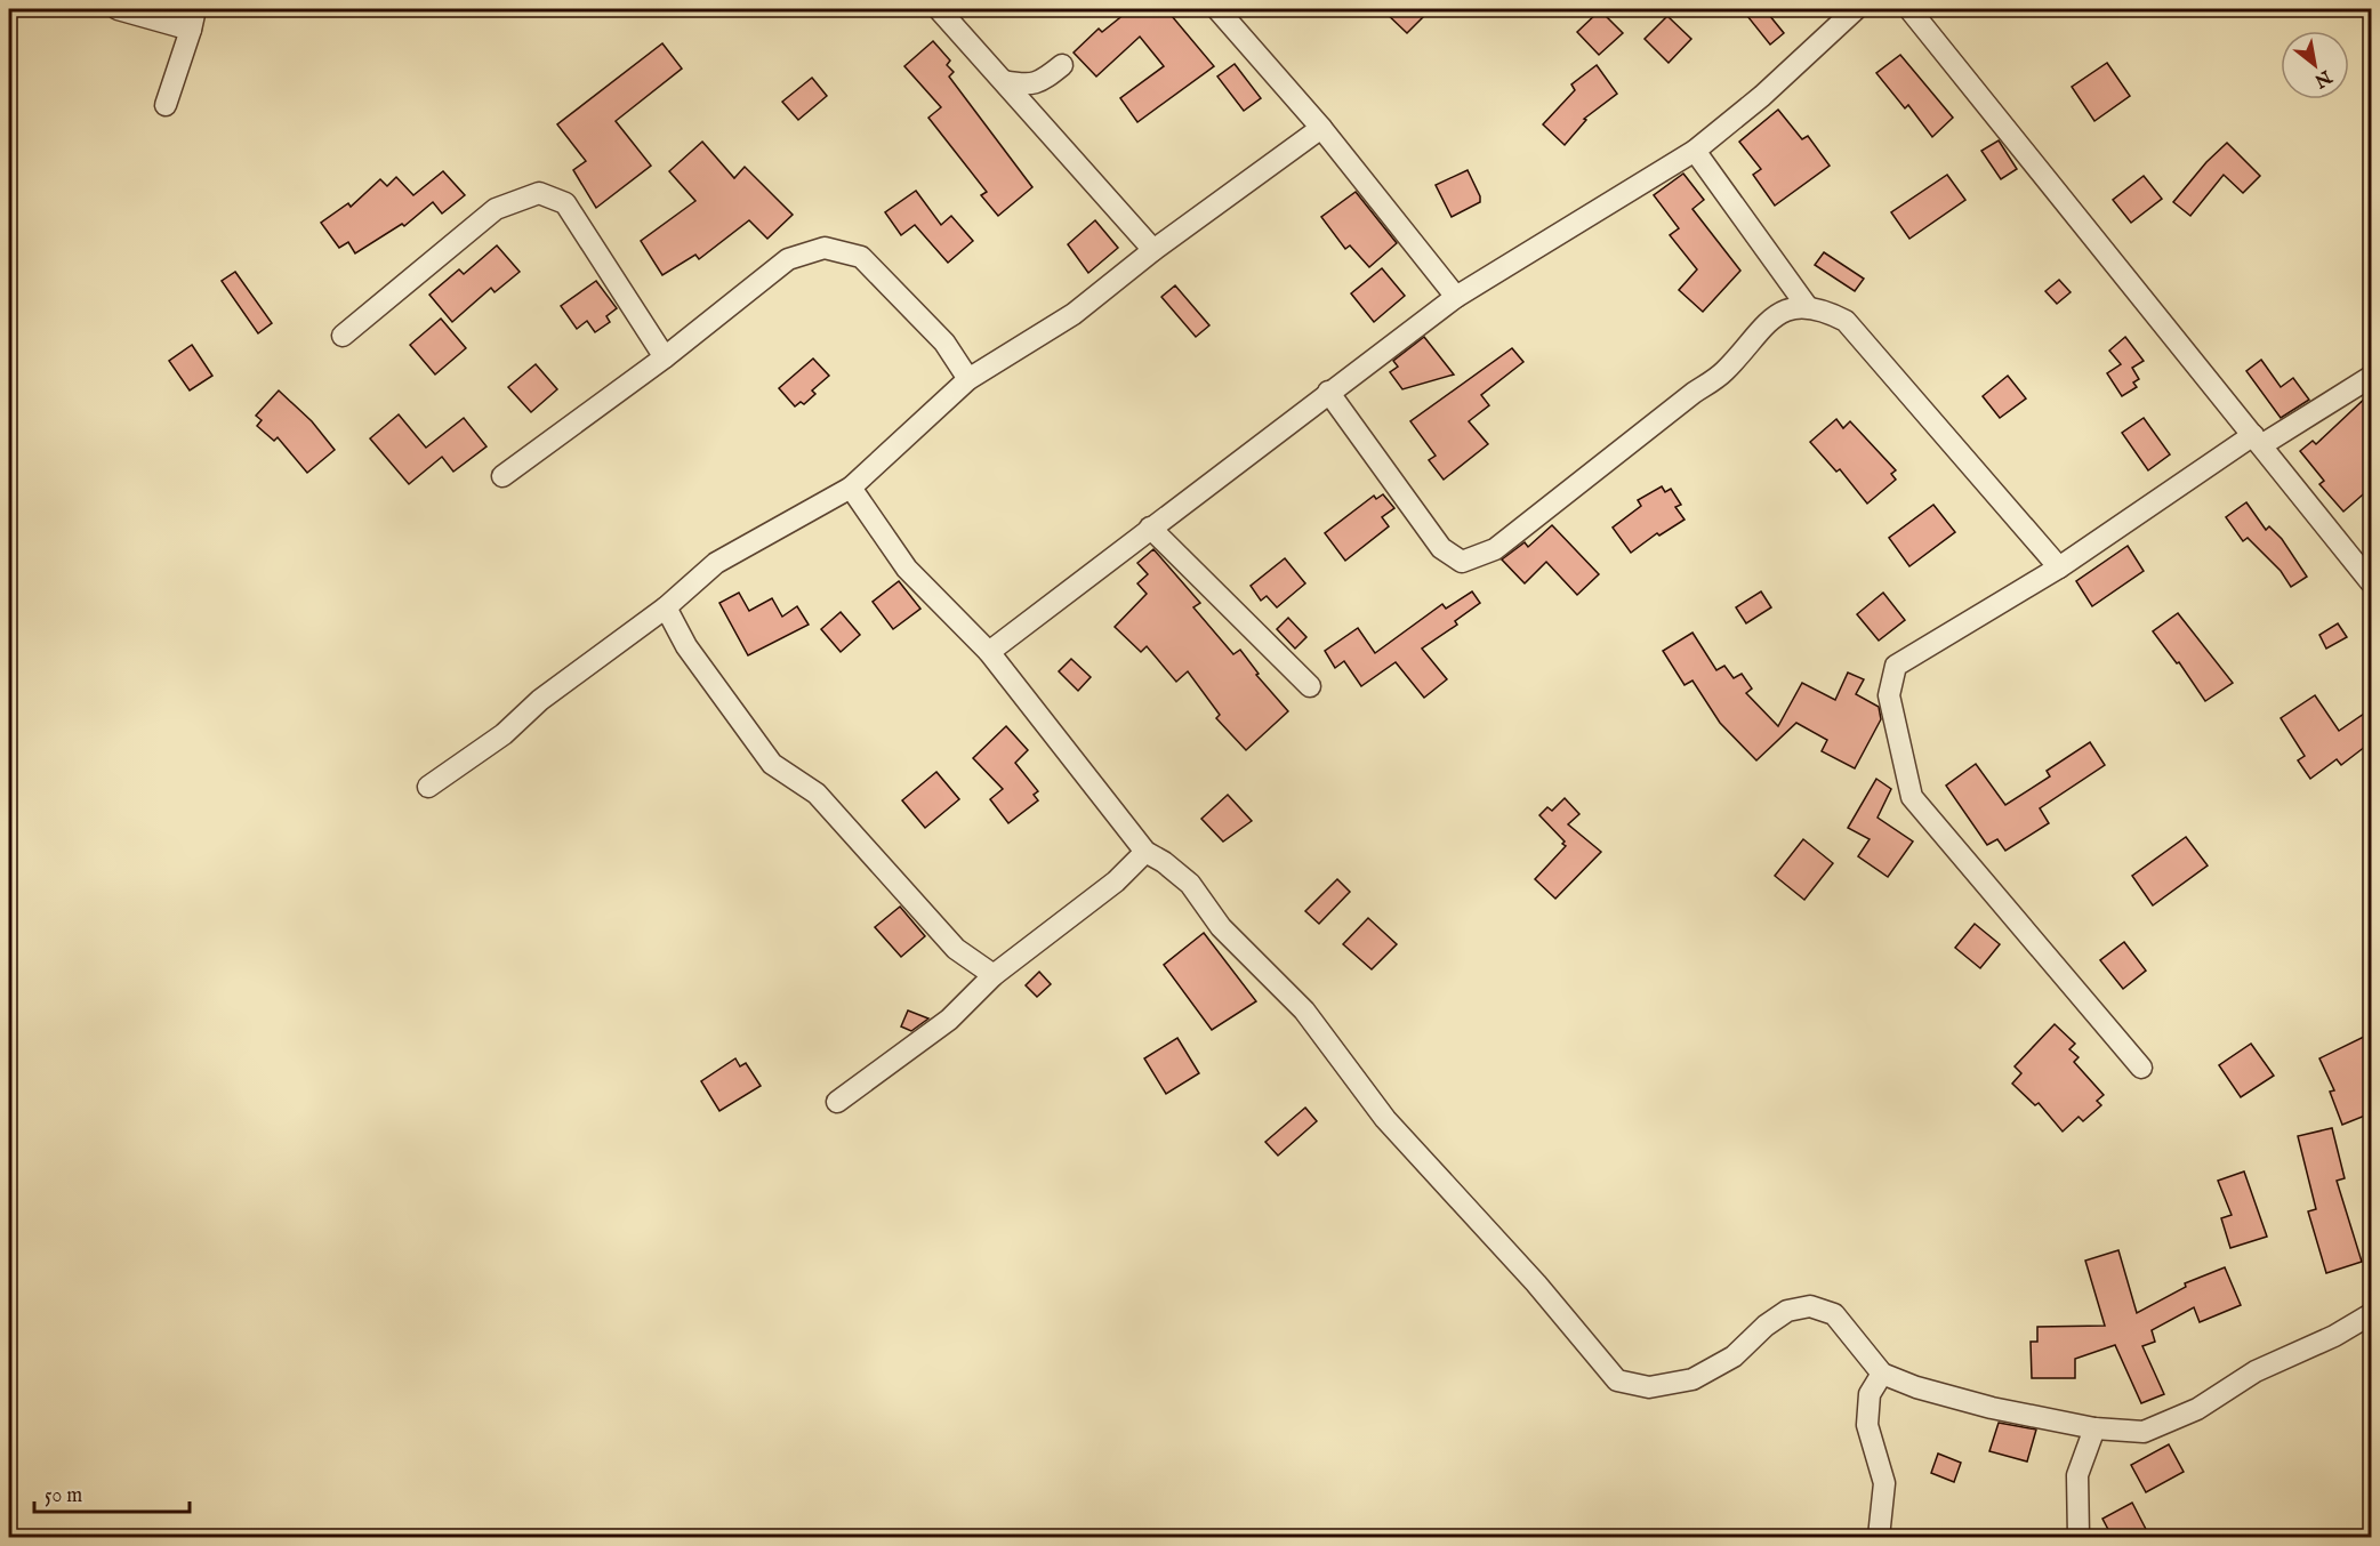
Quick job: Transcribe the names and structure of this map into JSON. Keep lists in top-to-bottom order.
{
  "scale_bar": "50 m",
  "north": "bottom right"
}
